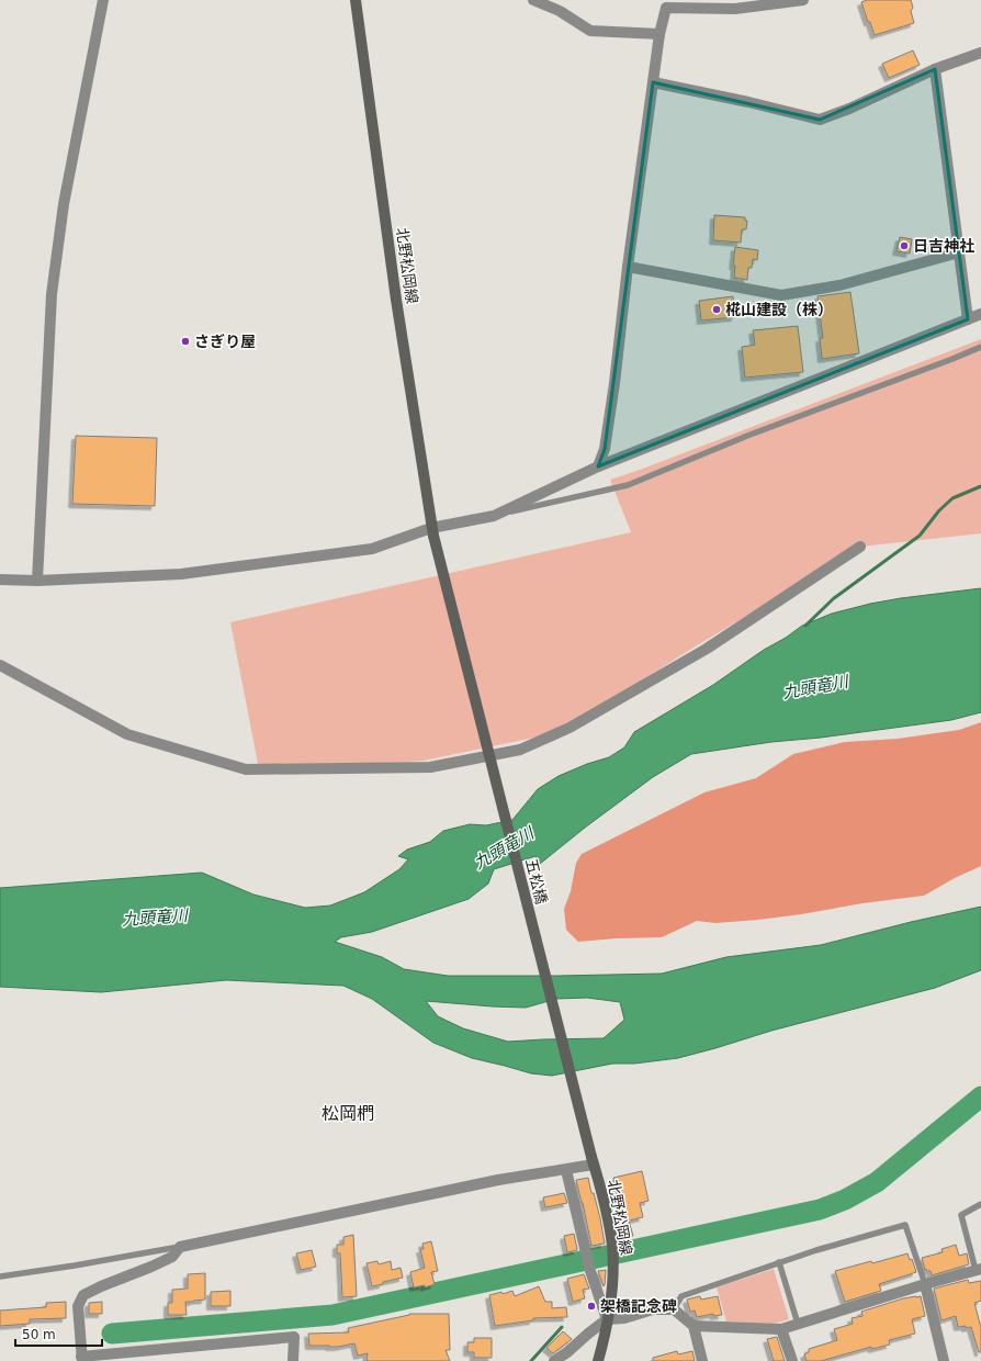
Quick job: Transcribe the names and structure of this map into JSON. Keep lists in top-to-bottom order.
{
  "streets": {
    "main road": ["北野松岡線", "五松橋"]
  },
  "crossings": [
    ["北野松岡線", "五松橋"]
  ],
  "districts": ["松岡椚"],
  "water": ["九頭竜川"],
  "places": [
    "日吉神社",
    "椛山建設（株）",
    "さぎり屋",
    "架橋記念碑"
  ],
  "scale_bar": "50 m"
}
